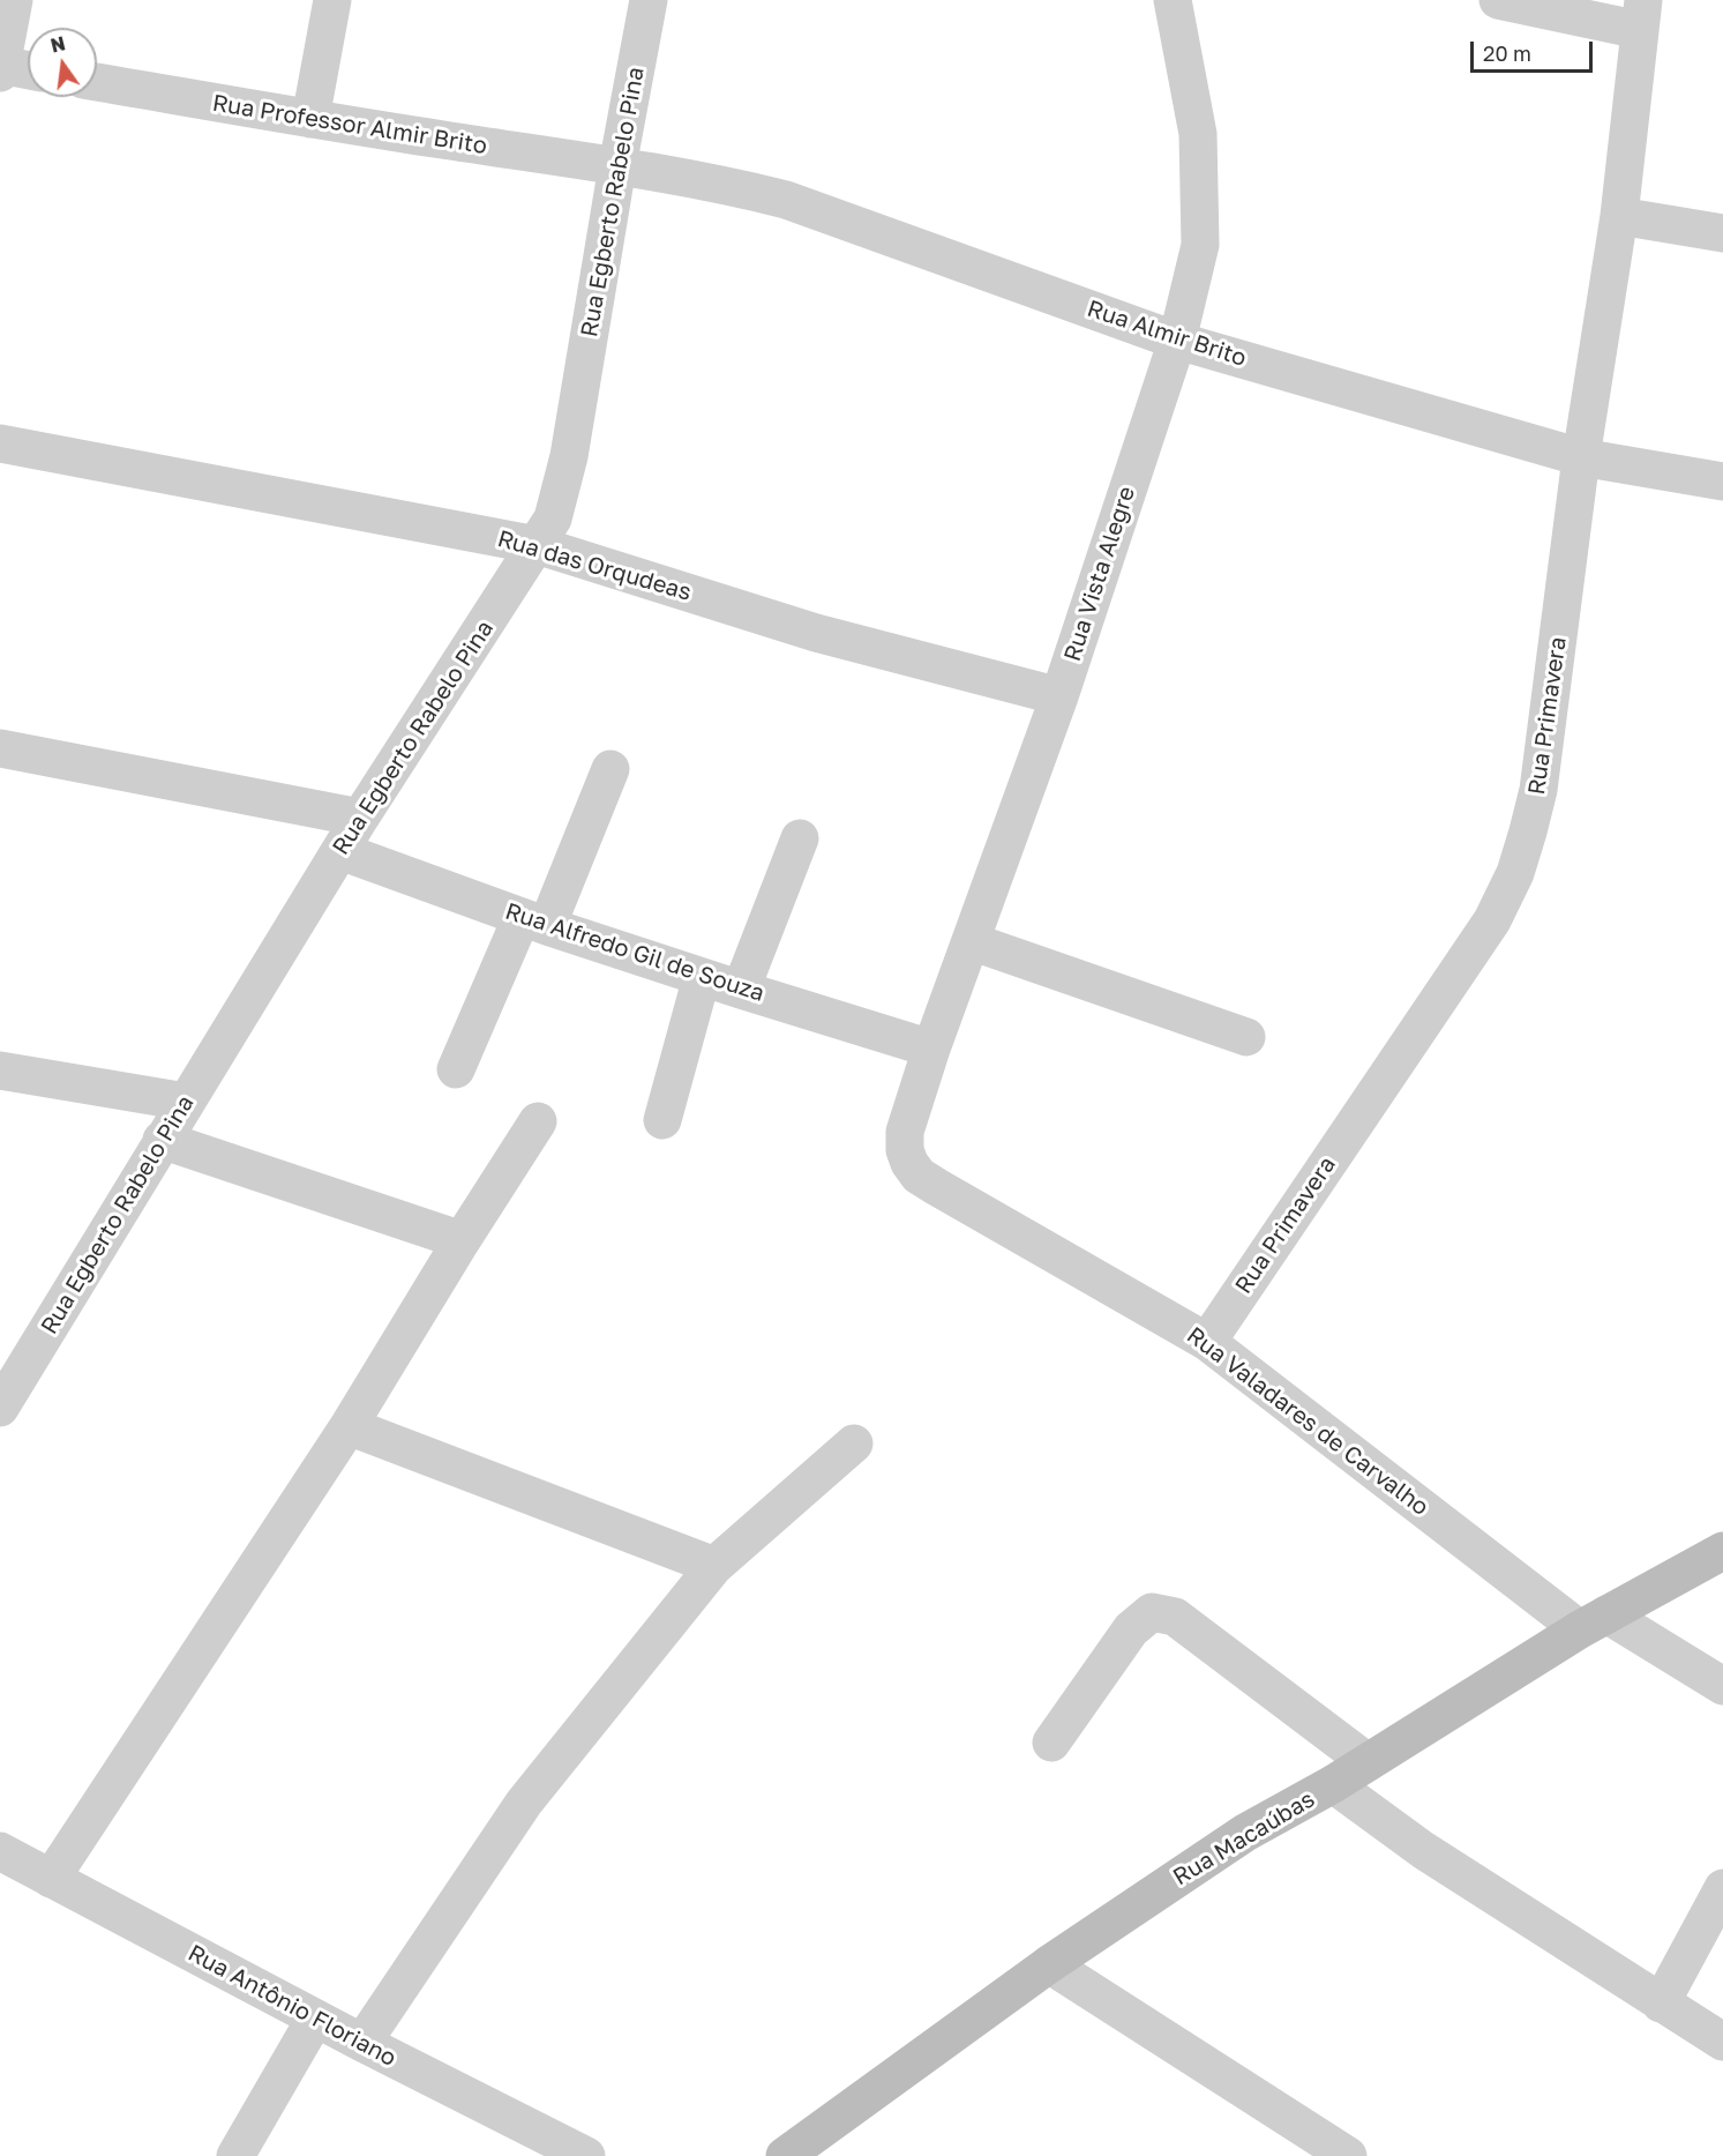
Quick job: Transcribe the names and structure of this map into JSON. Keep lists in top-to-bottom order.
{
  "streets": {
    "street": [
      "Rua Professor Almir Brito",
      "Rua Egberto Rabelo Pina",
      "Rua Almir Brito",
      "Rua das Orqudeas",
      "Rua Vista Alegre",
      "Rua Primavera",
      "Rua Alfredo Gil de Souza",
      "Rua Valadares de Carvalho",
      "Rua Macaúbas",
      "Rua Antônio Floriano"
    ]
  },
  "crossings": [
    ["Rua Professor Almir Brito", "Rua Egberto Rabelo Pina"],
    ["Rua Professor Almir Brito", "Rua Almir Brito"],
    ["Rua Egberto Rabelo Pina", "Rua Almir Brito"],
    ["Rua Egberto Rabelo Pina", "Rua das Orqudeas"],
    ["Rua Egberto Rabelo Pina", "Rua Alfredo Gil de Souza"],
    ["Rua Almir Brito", "Rua Vista Alegre"],
    ["Rua Almir Brito", "Rua Primavera"],
    ["Rua das Orqudeas", "Rua Vista Alegre"],
    ["Rua Vista Alegre", "Rua Alfredo Gil de Souza"],
    ["Rua Vista Alegre", "Rua Valadares de Carvalho"],
    ["Rua Primavera", "Rua Valadares de Carvalho"],
    ["Rua Valadares de Carvalho", "Rua Macaúbas"]
  ],
  "scale_bar": "20 m",
  "north": "top"
}
